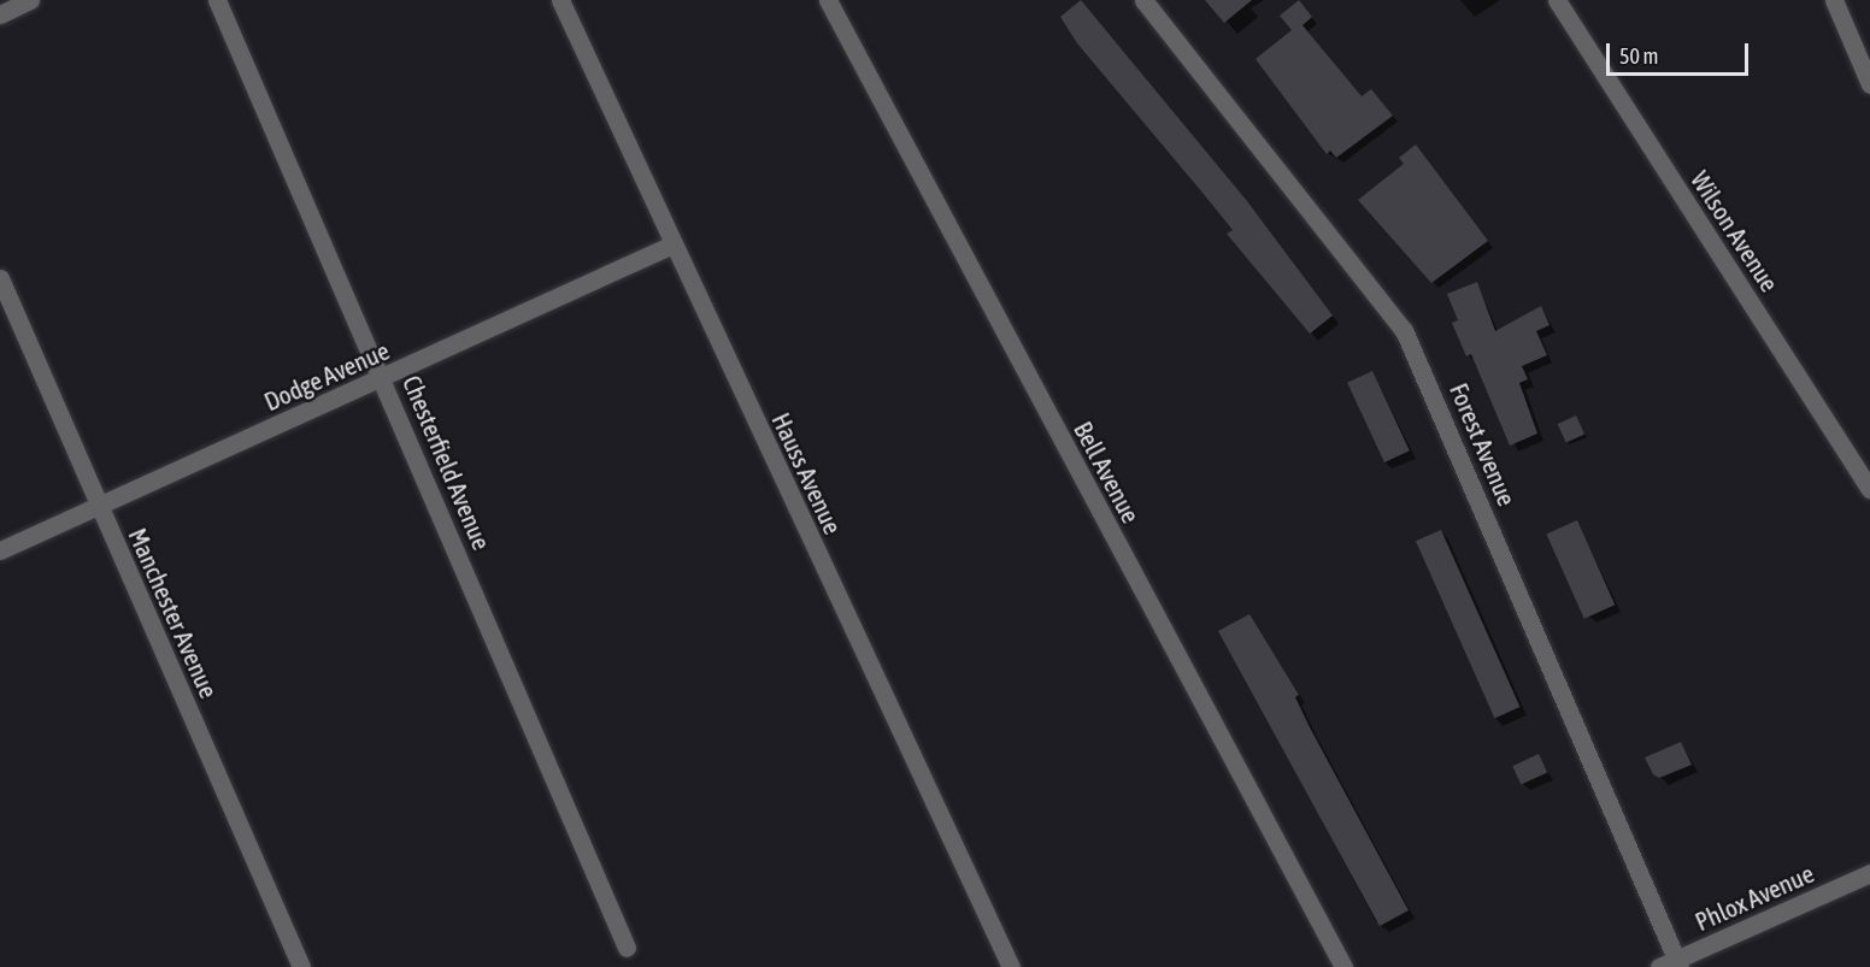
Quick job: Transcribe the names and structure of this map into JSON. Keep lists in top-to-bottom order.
{
  "streets": {
    "street": [
      "Wilson Avenue",
      "Dodge Avenue",
      "Forest Avenue",
      "Chesterfield Avenue",
      "Bell Avenue",
      "Hauss Avenue",
      "Manchester Avenue",
      "Phlox Avenue"
    ]
  },
  "crossings": [
    ["Dodge Avenue", "Chesterfield Avenue"],
    ["Dodge Avenue", "Hauss Avenue"],
    ["Dodge Avenue", "Manchester Avenue"],
    ["Forest Avenue", "Phlox Avenue"]
  ],
  "scale_bar": "50 m"
}
